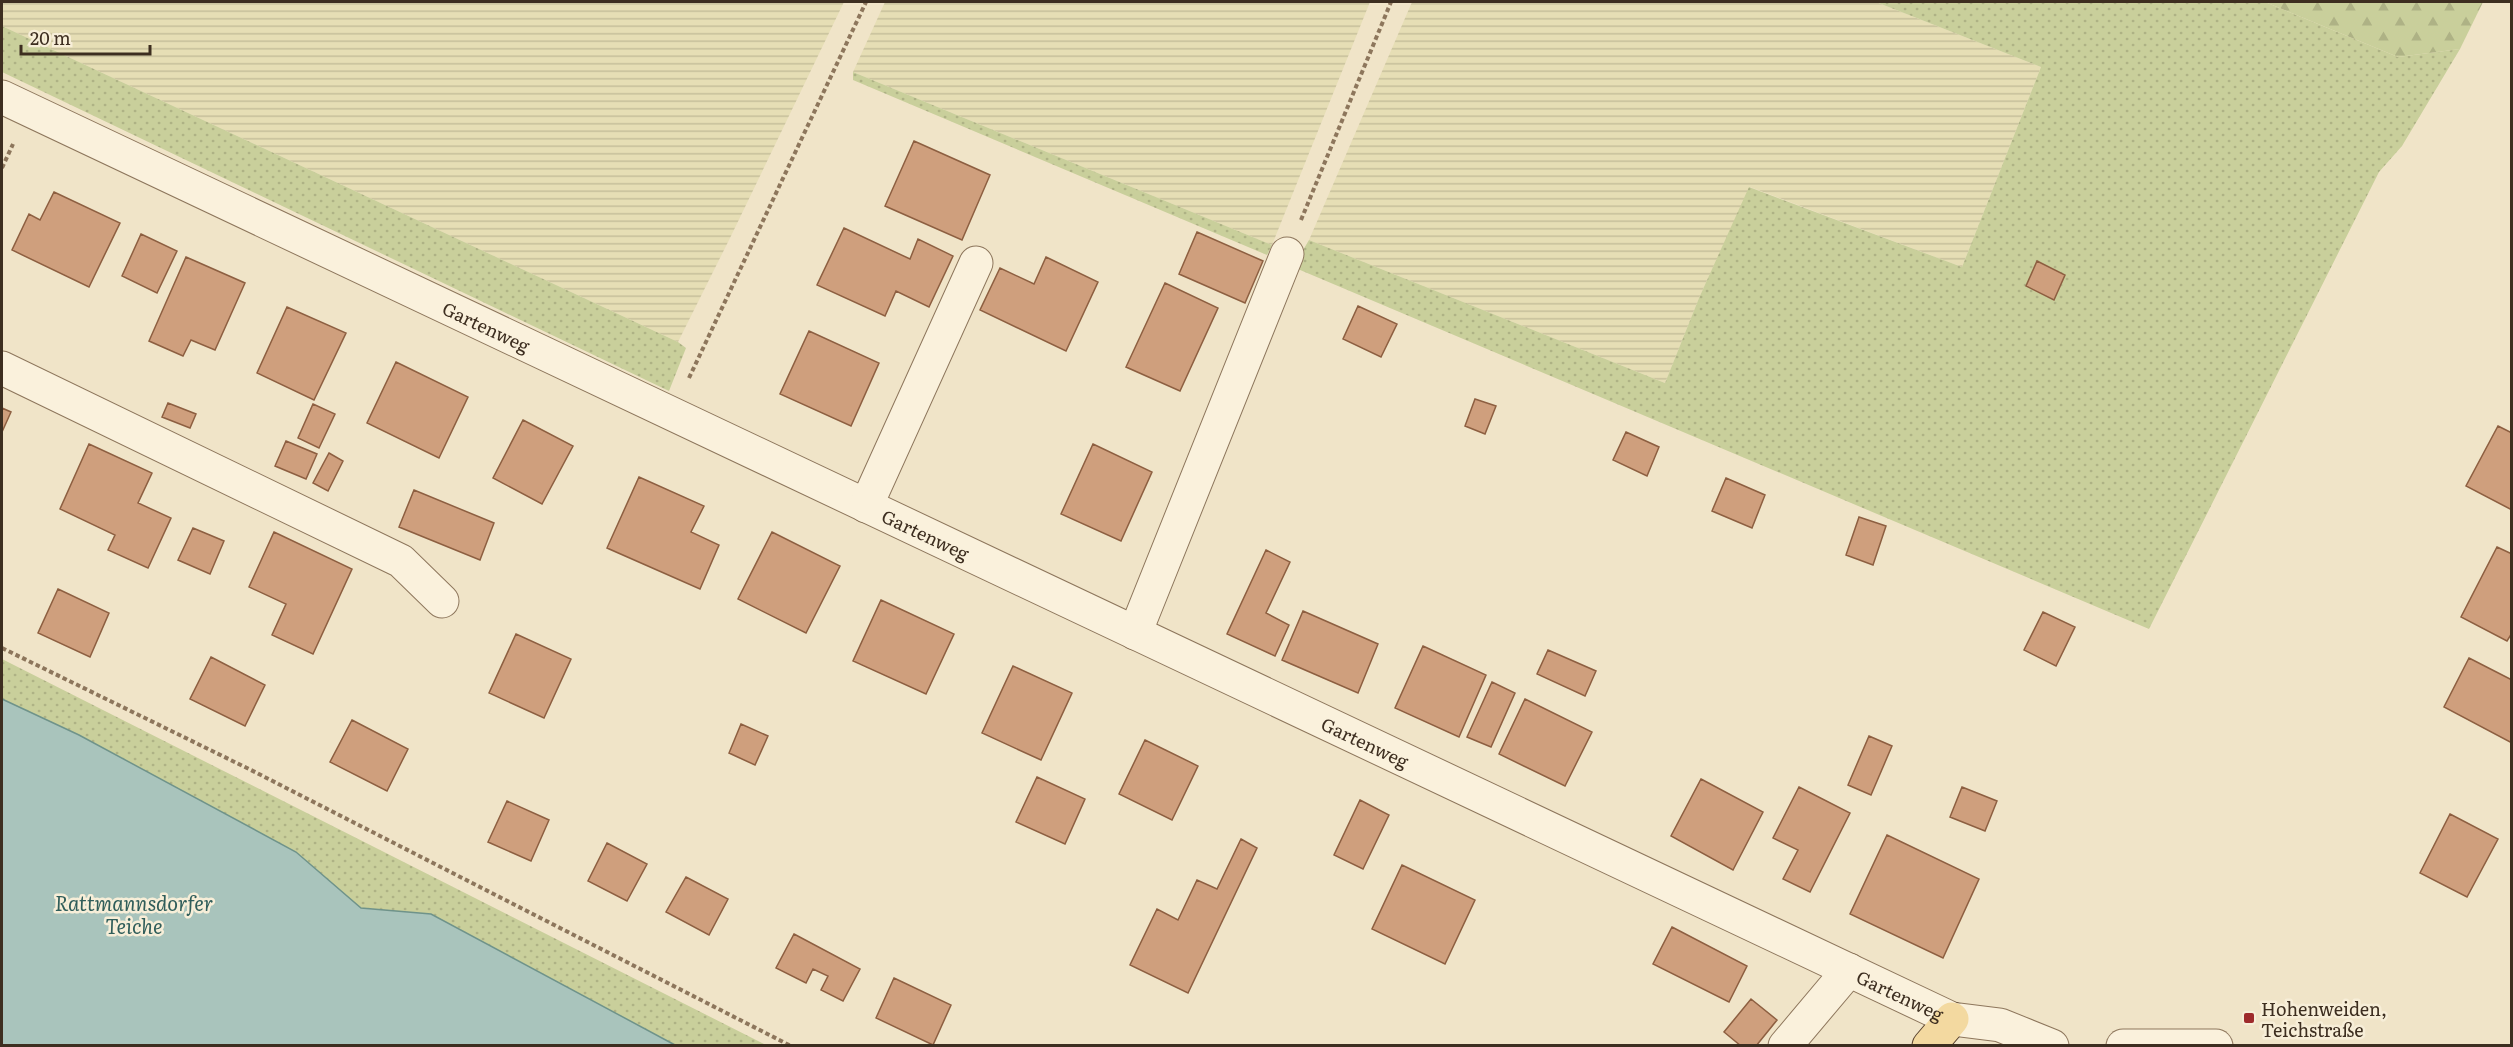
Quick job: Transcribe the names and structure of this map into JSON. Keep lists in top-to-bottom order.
{
  "streets": {
    "street": ["Gartenweg"]
  },
  "water": ["Rattmannsdorfer Teiche"],
  "places": {
    "transit": ["Hohenweiden, Teichstraße"]
  },
  "scale_bar": "20 m"
}
